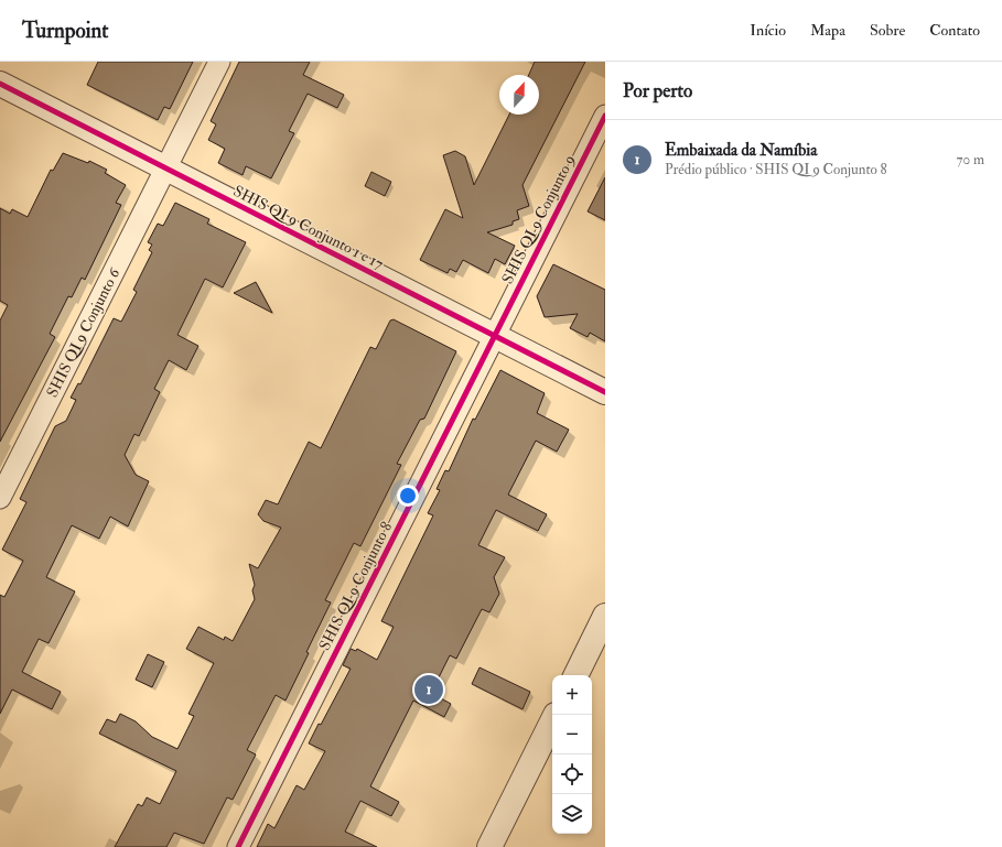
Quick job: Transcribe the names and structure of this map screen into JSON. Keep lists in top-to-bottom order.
{
  "streets": {
    "street": [
      "SHIS QI 9 Conjunto 9",
      "SHIS QI 9 Conjunto 1 e 17",
      "SHIS QI 9 Conjunto 6",
      "SHIS QI 9 Conjunto 8"
    ]
  },
  "crossings": [
    ["SHIS QI 9 Conjunto 9", "SHIS QI 9 Conjunto 1 e 17"],
    ["SHIS QI 9 Conjunto 9", "SHIS QI 9 Conjunto 8"],
    ["SHIS QI 9 Conjunto 1 e 17", "SHIS QI 9 Conjunto 6"],
    ["SHIS QI 9 Conjunto 1 e 17", "SHIS QI 9 Conjunto 8"]
  ],
  "north": "top",
  "page": {
    "header": "Turnpoint",
    "nav": [
      "Início",
      "Mapa",
      "Sobre",
      "Contato"
    ],
    "heading": "Por perto",
    "list": [
      {
        "mark": "1",
        "name": "Embaixada da Namíbia",
        "note": "Prédio público · SHIS QI 9 Conjunto 8",
        "value": "70 m"
      }
    ],
    "pins": "1",
    "map_buttons": ["+", "−"]
  }
}
